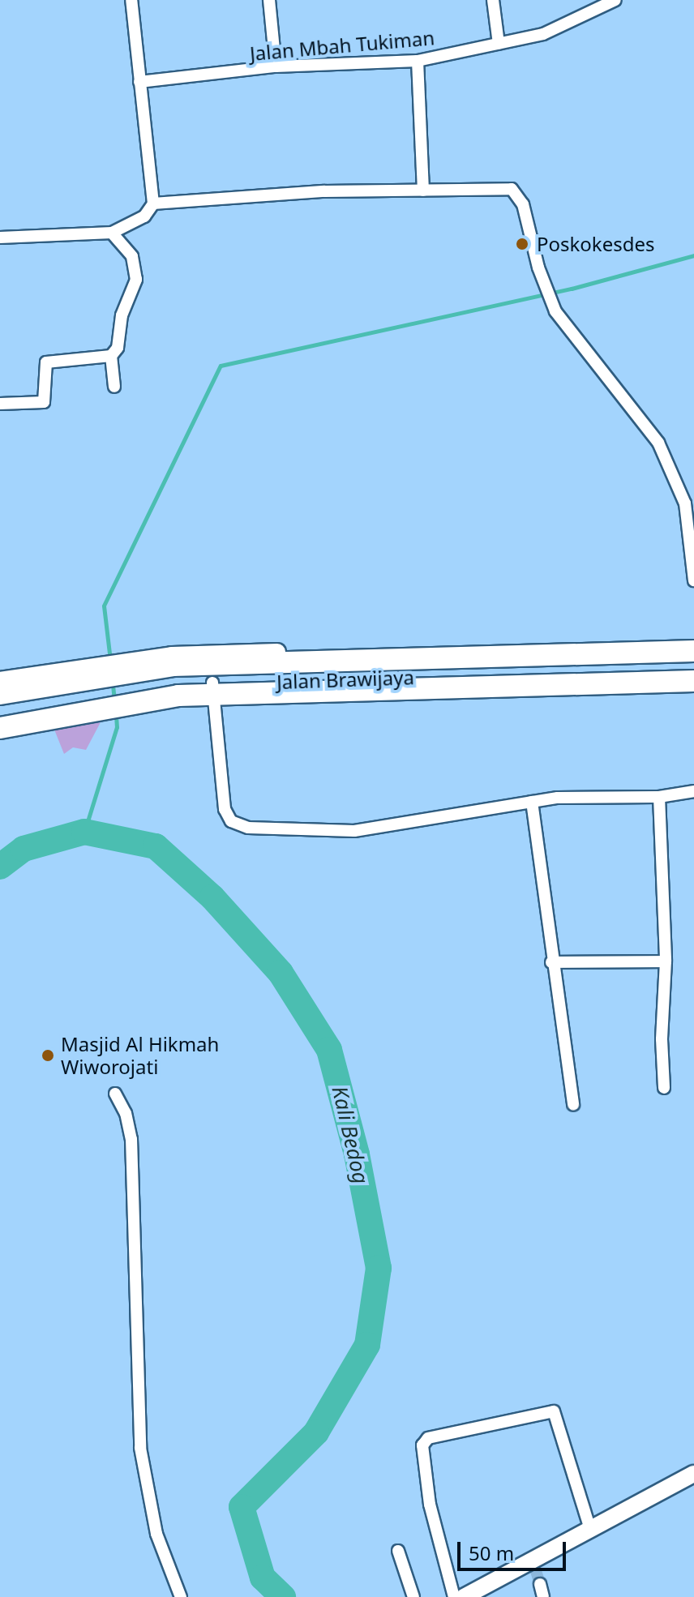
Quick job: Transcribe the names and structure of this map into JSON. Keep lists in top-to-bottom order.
{
  "streets": {
    "highway": ["Jalan Brawijaya"],
    "street": ["Jalan Mbah Tukiman"]
  },
  "water": ["Kali Bedog"],
  "places": ["Poskokesdes", "Masjid Al Hikmah Wiworojati"],
  "scale_bar": "50 m"
}
